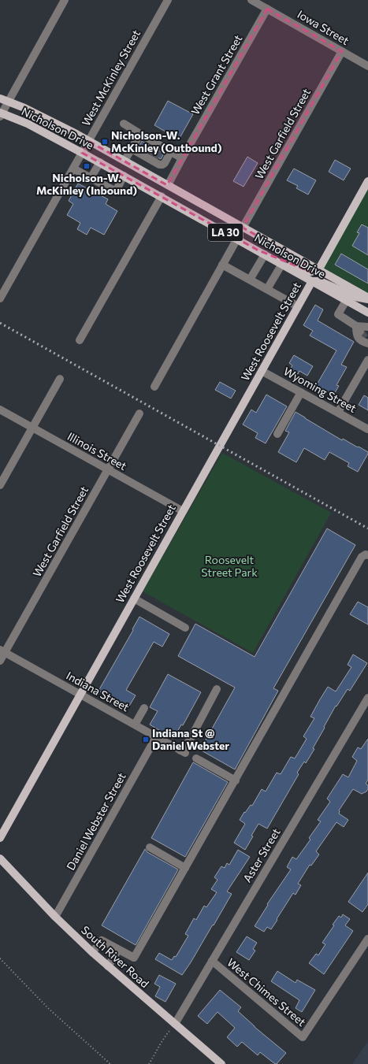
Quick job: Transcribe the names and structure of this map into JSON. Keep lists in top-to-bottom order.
{
  "streets": {
    "main road": [
      "Nicholson Drive",
      "LA 30",
      "West Roosevelt Street",
      "South River Road"
    ],
    "street": [
      "Iowa Street",
      "West Grant Street",
      "West McKinley Street",
      "West Garfield Street",
      "Wyoming Street",
      "Illinois Street",
      "Indiana Street",
      "Daniel Webster Street",
      "Aster Street",
      "West Chimes Street"
    ]
  },
  "crossings": [
    ["Iowa Street", "West Grant Street"],
    ["Iowa Street", "West Garfield Street"],
    ["West Grant Street", "Nicholson Drive"],
    ["West McKinley Street", "Nicholson Drive"],
    ["Nicholson Drive", "West Garfield Street"],
    ["Nicholson Drive", "West Roosevelt Street"],
    ["West Garfield Street", "Illinois Street"],
    ["West Garfield Street", "Indiana Street"],
    ["West Roosevelt Street", "Wyoming Street"],
    ["West Roosevelt Street", "Illinois Street"],
    ["West Roosevelt Street", "Indiana Street"],
    ["Indiana Street", "Daniel Webster Street"],
    ["Daniel Webster Street", "South River Road"],
    ["Aster Street", "South River Road"],
    ["Aster Street", "West Chimes Street"]
  ],
  "parks": ["Roosevelt Street Park"],
  "places": {
    "transit": ["Nicholson-W. McKinley (Outbound)", "Nicholson-W. McKinley (Inbound)", "Indiana St @ Daniel Webster"]
  }
}
